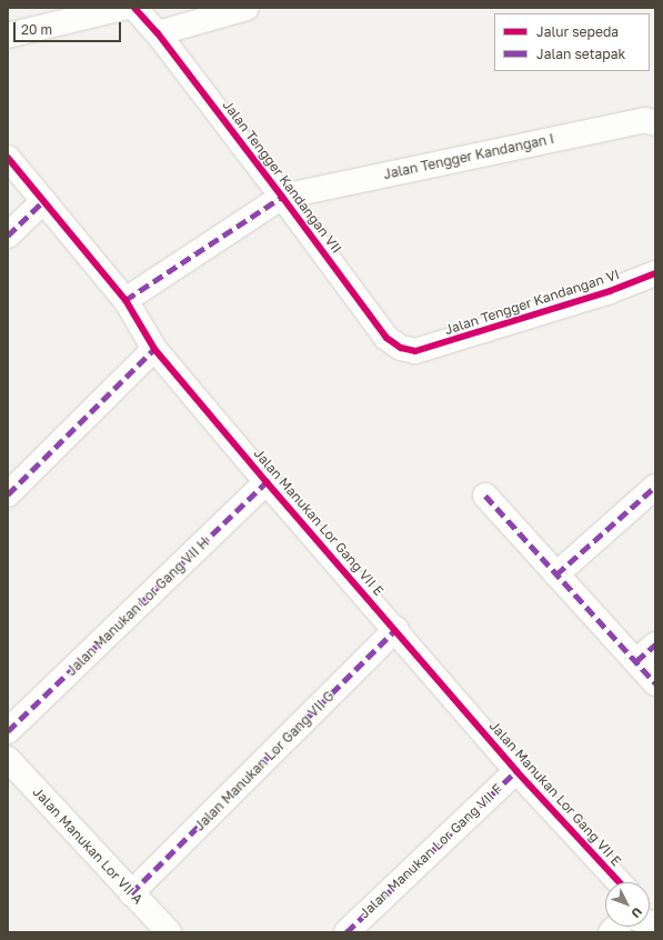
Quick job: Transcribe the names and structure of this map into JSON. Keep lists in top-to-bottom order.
{
  "streets": {
    "street": [
      "Jalan Tengger Kandangan I",
      "Jalan Tengger Kandangan VII",
      "Jalan Tengger Kandangan VI",
      "Jalan Manukan Lor Gang VII E",
      "Jalan Manukan Lor Gang VII H",
      "Jalan Manukan Lor Gang VII G",
      "Jalan Manukan Lor VII A",
      "Jalan Manukan Lor Gang VII F"
    ]
  },
  "crossings": [
    ["Jalan Tengger Kandangan I", "Jalan Tengger Kandangan VII"],
    ["Jalan Tengger Kandangan VII", "Jalan Tengger Kandangan VI"],
    ["Jalan Manukan Lor Gang VII E", "Jalan Manukan Lor Gang VII H"],
    ["Jalan Manukan Lor Gang VII E", "Jalan Manukan Lor Gang VII G"],
    ["Jalan Manukan Lor Gang VII E", "Jalan Manukan Lor Gang VII F"],
    ["Jalan Manukan Lor Gang VII G", "Jalan Manukan Lor VII A"]
  ],
  "legend": ["Jalur sepeda", "Jalan setapak"],
  "scale_bar": "20 m",
  "north": "bottom right"
}
